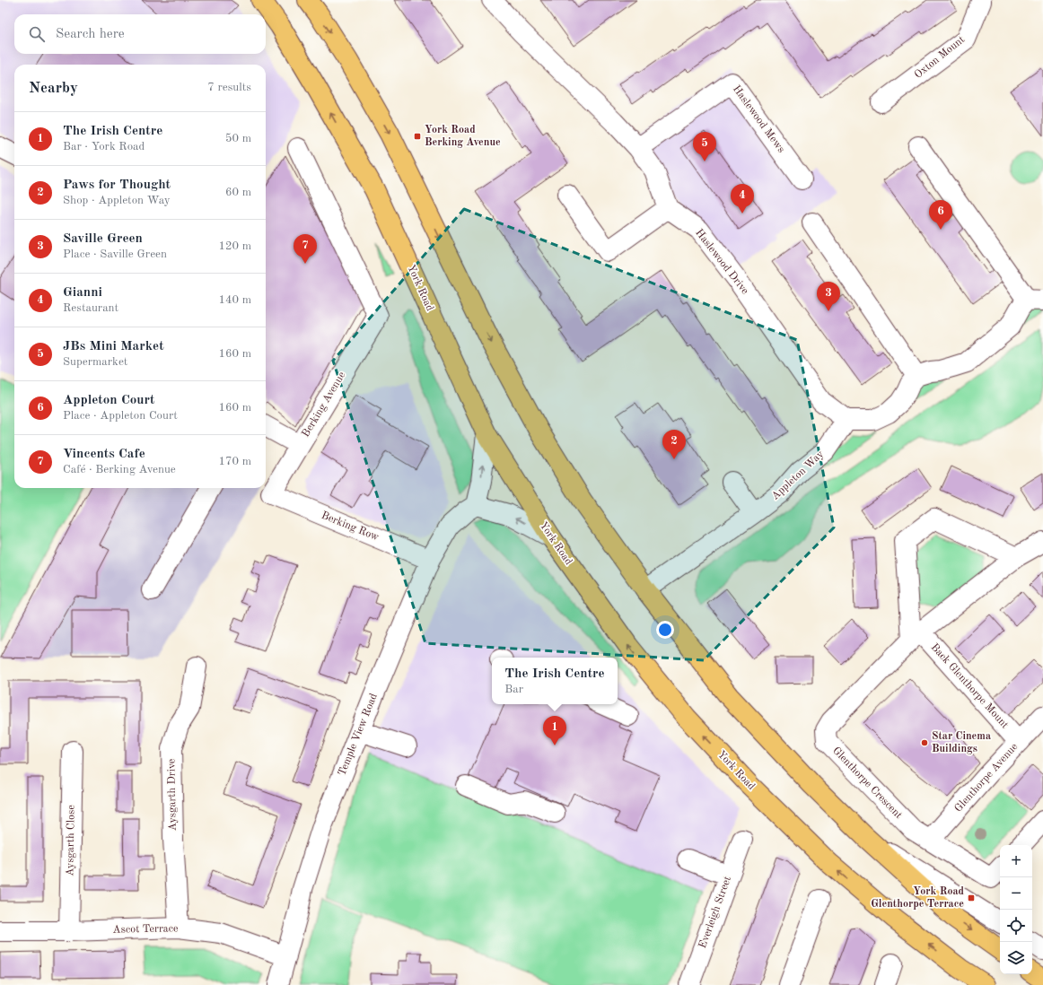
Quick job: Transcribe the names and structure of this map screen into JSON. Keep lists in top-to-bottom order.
{
  "streets": {
    "highway": ["York Road"],
    "street": [
      "Oxton Mount",
      "Haslewood Mews",
      "Haslewood Drive",
      "Berking Avenue",
      "Appleton Way",
      "Berking Row",
      "Back Glenthorpe Mount",
      "Temple View Road",
      "Glenthorpe Avenue",
      "Glenthorpe Crescent",
      "Aysgarth Drive",
      "Aysgarth Close",
      "Everleigh Street",
      "Ascot Terrace"
    ]
  },
  "crossings": [
    ["Haslewood Drive", "Appleton Way"],
    ["Berking Avenue", "Berking Row"],
    ["Berking Row", "Temple View Road"],
    ["Back Glenthorpe Mount", "Glenthorpe Avenue"],
    ["Back Glenthorpe Mount", "Glenthorpe Crescent"],
    ["Temple View Road", "Ascot Terrace"],
    ["Glenthorpe Avenue", "Glenthorpe Crescent"],
    ["Aysgarth Drive", "Ascot Terrace"],
    ["Aysgarth Close", "Ascot Terrace"]
  ],
  "places": {
    "transit": ["York Road Berking Avenue", "York Road Glenthorpe Terrace"],
    "other": ["Star Cinema Buildings"]
  },
  "page": {
    "search": "Search here",
    "heading": ["Nearby", "7 results"],
    "list": [
      {
        "mark": "1",
        "name": "The Irish Centre",
        "note": "Bar · York Road",
        "value": "50 m"
      },
      {
        "mark": "2",
        "name": "Paws for Thought",
        "note": "Shop · Appleton Way",
        "value": "60 m"
      },
      {
        "mark": "3",
        "name": "Saville Green",
        "note": "Place · Saville Green",
        "value": "120 m"
      },
      {
        "mark": "4",
        "name": "Gianni",
        "note": "Restaurant",
        "value": "140 m"
      },
      {
        "mark": "5",
        "name": "JBs Mini Market",
        "note": "Supermarket",
        "value": "160 m"
      },
      {
        "mark": "6",
        "name": "Appleton Court",
        "note": "Place · Appleton Court",
        "value": "160 m"
      },
      {
        "mark": "7",
        "name": "Vincents Cafe",
        "note": "Café · Berking Avenue",
        "value": "170 m"
      }
    ],
    "pins": [
      "5",
      "4",
      "6",
      "7",
      "3",
      "2",
      "1"
    ],
    "popup": ["The Irish Centre", "Bar"],
    "map_buttons": ["+", "−"]
  }
}
